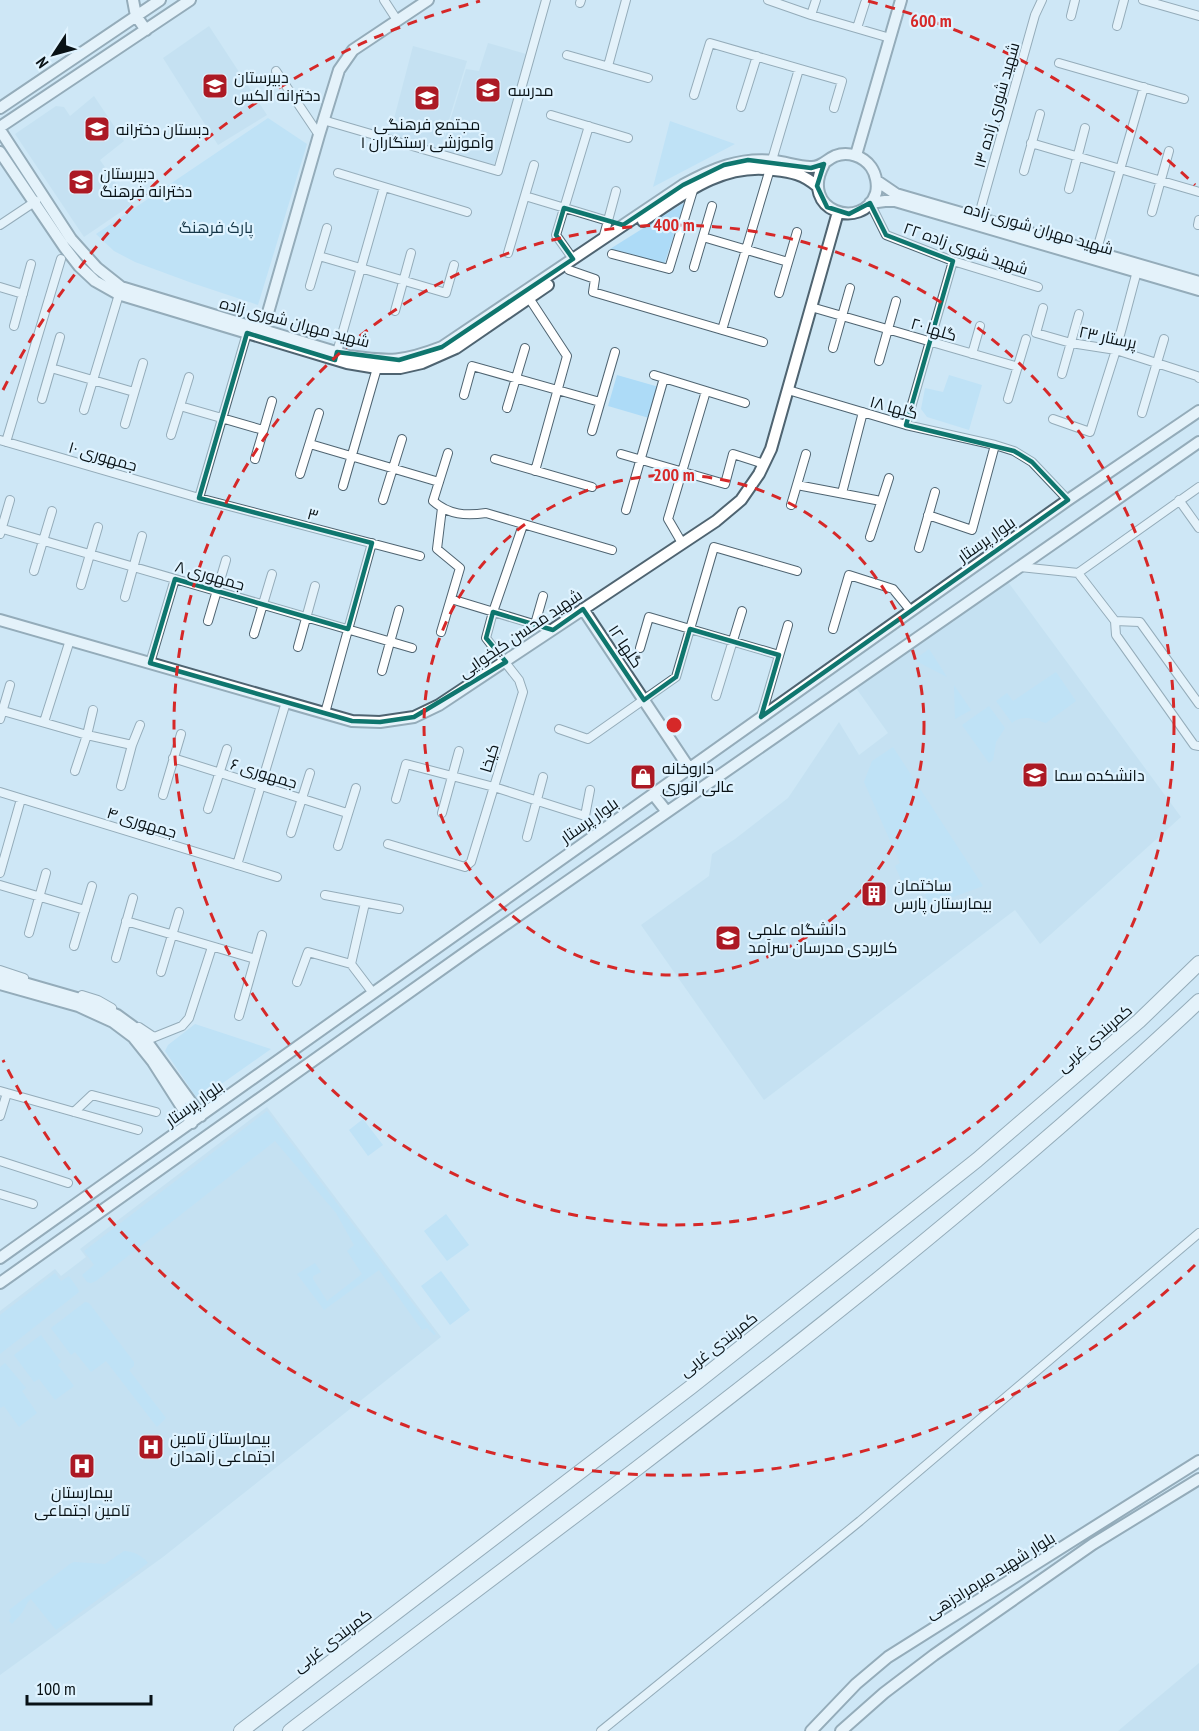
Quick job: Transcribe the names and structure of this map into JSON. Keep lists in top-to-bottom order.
{
  "streets": {
    "highway": ["کمربندی غربی"],
    "street": [
      "شهید شوری زاده ۱۳",
      "شهید مهران شوری زاده",
      "شهید شوری زاده ۲۲",
      "گلها ۲۰",
      "پرستار ۲۳",
      "گلها ۱۸",
      "جمهوری ۱۰",
      "۳",
      "بلوار پرستار",
      "جمهوری ۸",
      "شهید محسن کیخوایی",
      "گلها ۱۲",
      "کیخا",
      "جمهوری ۶",
      "جمهوری ۴",
      "بلوار شهید میرمرادزهی"
    ]
  },
  "crossings": [
    ["شهید شوری زاده ۱۳", "شهید مهران شوری زاده"],
    ["شهید مهران شوری زاده", "شهید شوری زاده ۲۲"],
    ["شهید مهران شوری زاده", "شهید محسن کیخوایی"],
    ["شهید شوری زاده ۲۲", "شهید محسن کیخوایی"],
    ["گلها ۲۰", "شهید محسن کیخوایی"],
    ["گلها ۱۸", "بلوار پرستار"],
    ["گلها ۱۸", "شهید محسن کیخوایی"],
    ["جمهوری ۱۰", "۳"],
    ["بلوار پرستار", "گلها ۱۲"],
    ["شهید محسن کیخوایی", "گلها ۱۲"],
    ["شهید محسن کیخوایی", "کیخا"]
  ],
  "parks": ["پارک فرهنگ"],
  "places": {
    "school or university": [
      "دبیرستان دخترانه الکس",
      "مدرسه",
      "مجتمع فرهنگی وآموزشی رستگاران ۱",
      "دبستان دخترانه",
      "دبیرستان دخترانه فرهنگ",
      "دانشکده سما",
      "دانشگاه علمی کاربردی مدرسان سرآمد"
    ],
    "shop": ["داروخانه عالی انوری"],
    "building": ["ساختمان بیمارستان پارس"],
    "hospital": ["بیمارستان تامین اجتماعی زاهدان", "بیمارستان تامین اجتماعی"]
  },
  "scale_bar": "100 m",
  "north": "bottom left",
  "rings": ["600 m", "400 m", "200 m"]
}
